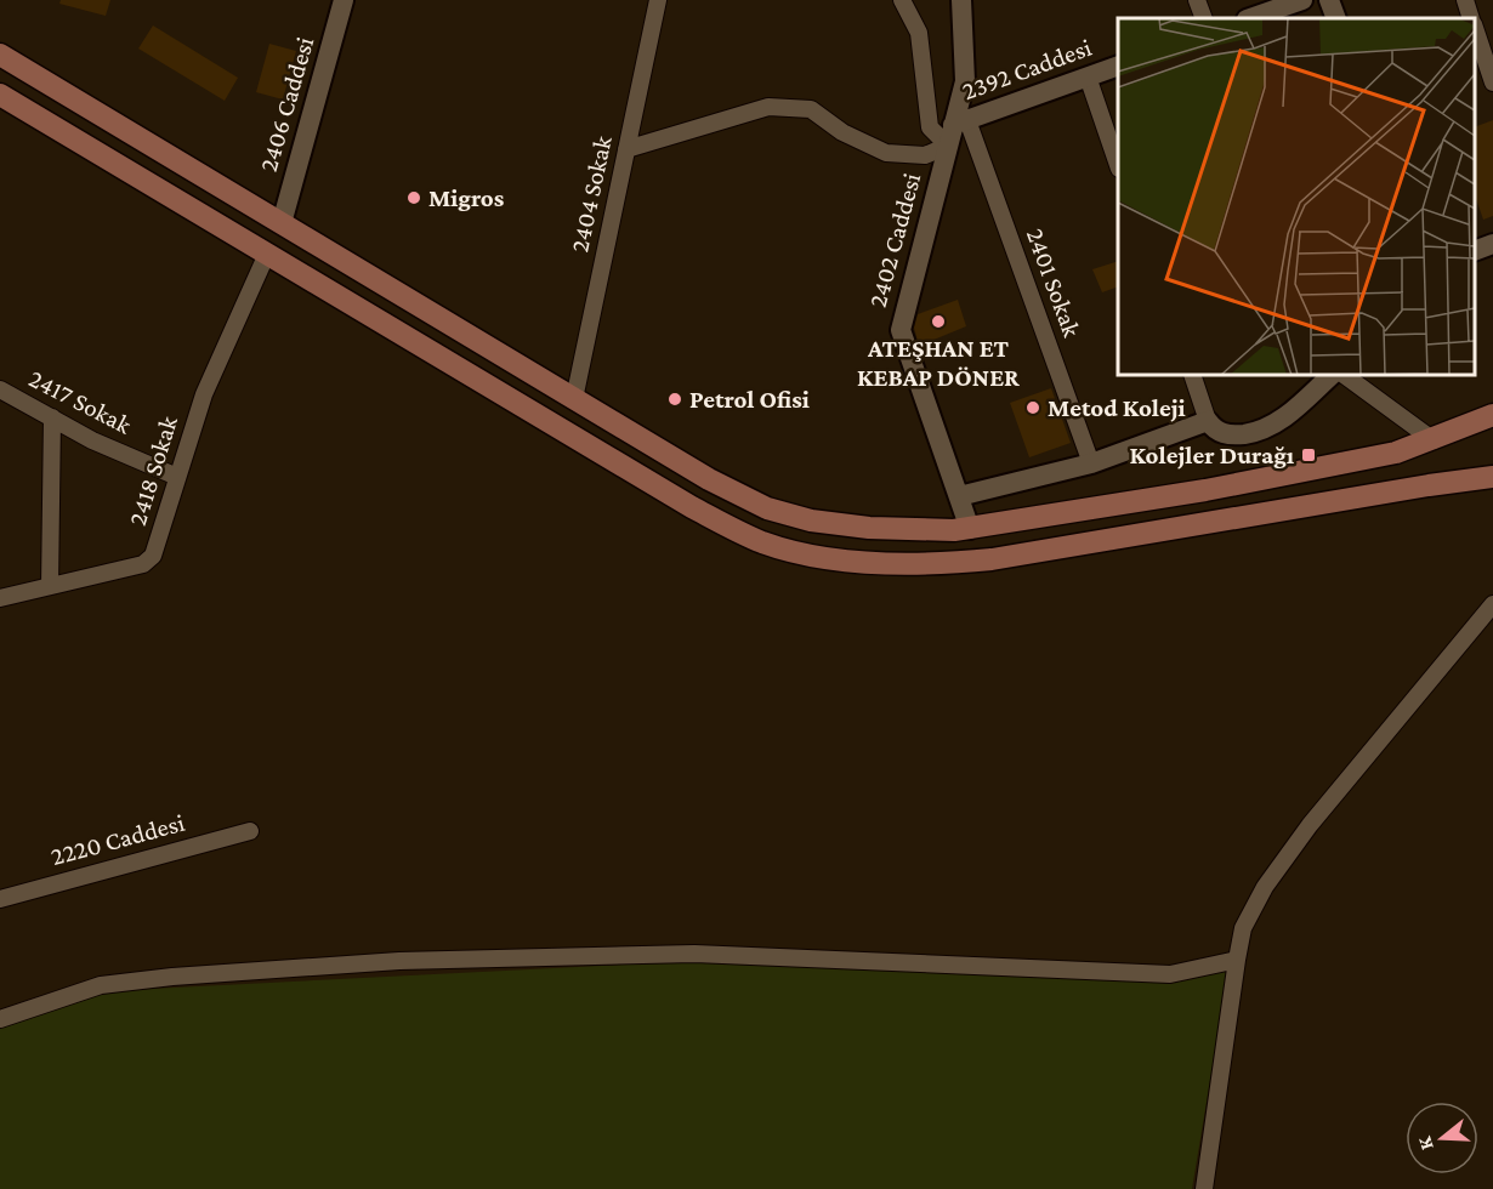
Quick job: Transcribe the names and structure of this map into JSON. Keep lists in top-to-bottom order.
{
  "streets": {
    "street": [
      "2392 Caddesi",
      "2406 Caddesi",
      "2404 Sokak",
      "2402 Caddesi",
      "2401 Sokak",
      "2417 Sokak",
      "2418 Sokak",
      "2220 Caddesi"
    ]
  },
  "crossings": [
    ["2392 Caddesi", "2402 Caddesi"],
    ["2392 Caddesi", "2401 Sokak"],
    ["2402 Caddesi", "2401 Sokak"],
    ["2417 Sokak", "2418 Sokak"]
  ],
  "places": {
    "other": [
      "Migros",
      "ATEŞHAN ET KEBAP DÖNER",
      "Petrol Ofisi",
      "Metod Koleji"
    ],
    "transit": ["Kolejler Durağı"]
  },
  "north": "left"
}
